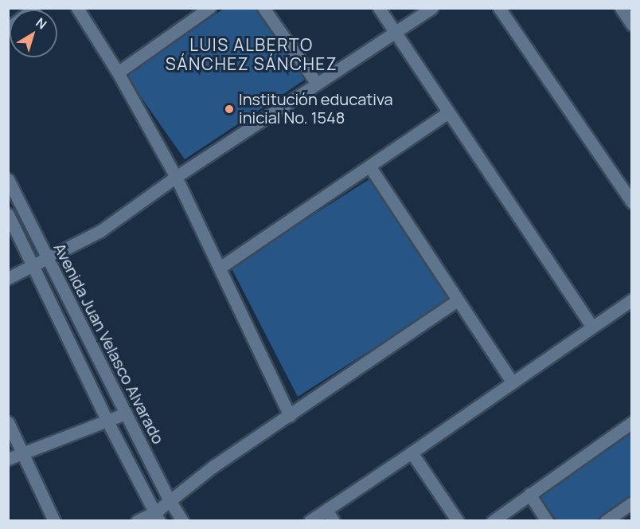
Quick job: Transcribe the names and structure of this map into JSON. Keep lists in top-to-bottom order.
{
  "streets": {
    "street": ["Avenida Juan Velasco Alvarado"]
  },
  "districts": ["LUIS ALBERTO SÁNCHEZ SÁNCHEZ"],
  "places": ["Institución educativa inicial No. 1548"],
  "north": "top right"
}
